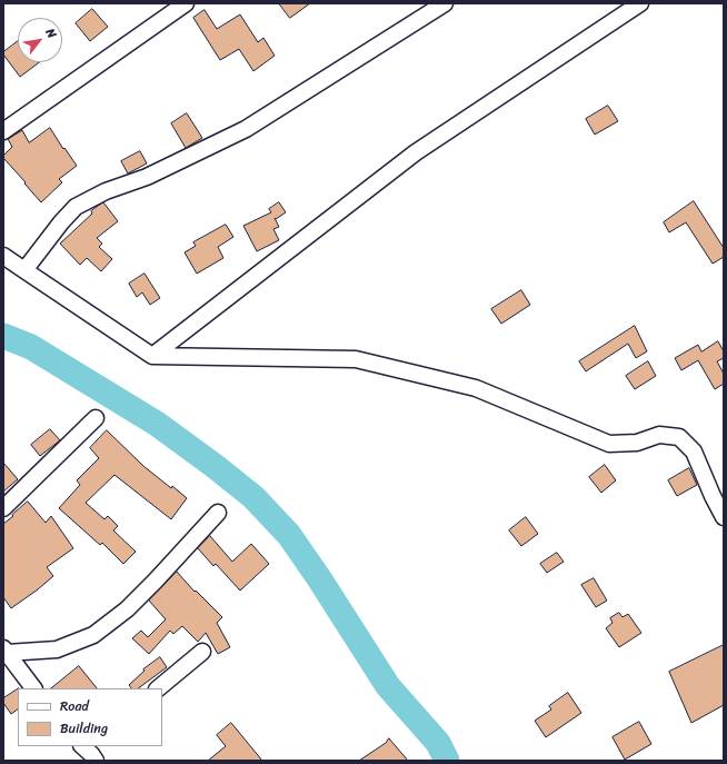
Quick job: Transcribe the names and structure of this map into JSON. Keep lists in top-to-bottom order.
{
  "legend": ["Road", "Building"],
  "north": "top right"
}
